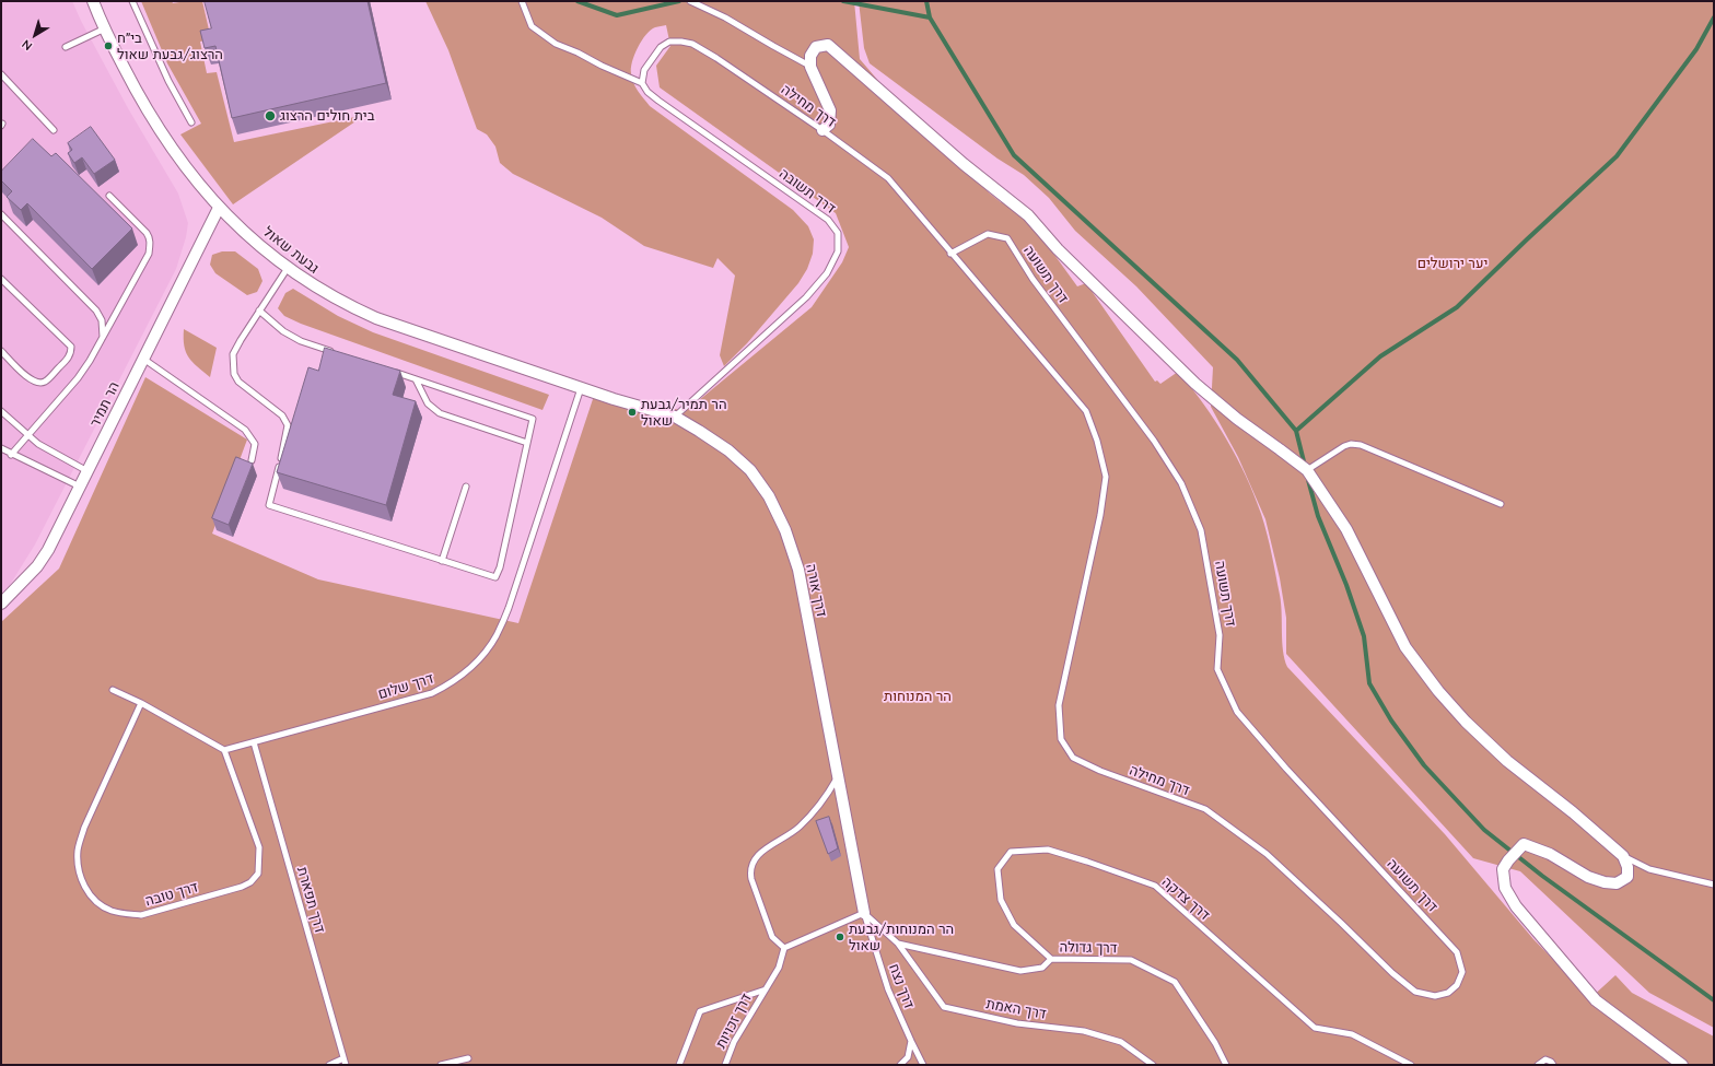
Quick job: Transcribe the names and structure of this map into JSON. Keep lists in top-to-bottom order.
{
  "streets": {
    "street": ["גבעת שאול", "הר תמיר", "דרך אורה"],
    "lane": [
      "דרך מחילה",
      "דרך תשובה",
      "דרך תשועה",
      "דרך שלום",
      "דרך טובה",
      "דרך צדקה",
      "דרך תפארת",
      "דרך גדולה",
      "דרך נצח",
      "דרך האמת",
      "דרך זכויות"
    ]
  },
  "crossings": [
    ["דרך מחילה", "דרך תשובה"],
    ["דרך מחילה", "דרך תשועה"],
    ["דרך תשובה", "דרך אורה"],
    ["גבעת שאול", "הר תמיר"],
    ["גבעת שאול", "דרך אורה"],
    ["גבעת שאול", "דרך שלום"],
    ["דרך אורה", "דרך שלום"],
    ["דרך אורה", "דרך גדולה"],
    ["דרך אורה", "דרך נצח"],
    ["דרך שלום", "דרך טובה"],
    ["דרך שלום", "דרך תפארת"],
    ["דרך צדקה", "דרך גדולה"],
    ["דרך גדולה", "דרך נצח"],
    ["דרך גדולה", "דרך האמת"]
  ],
  "parks": ["יער ירושלים", "הר המנוחות"],
  "places": [
    "בי״ח הרצוג/גבעת שאול",
    "בית חולים הרצוג",
    "הר תמיר/גבעת שאול",
    "הר המנוחות/גבעת שאול"
  ],
  "north": "bottom left"
}
